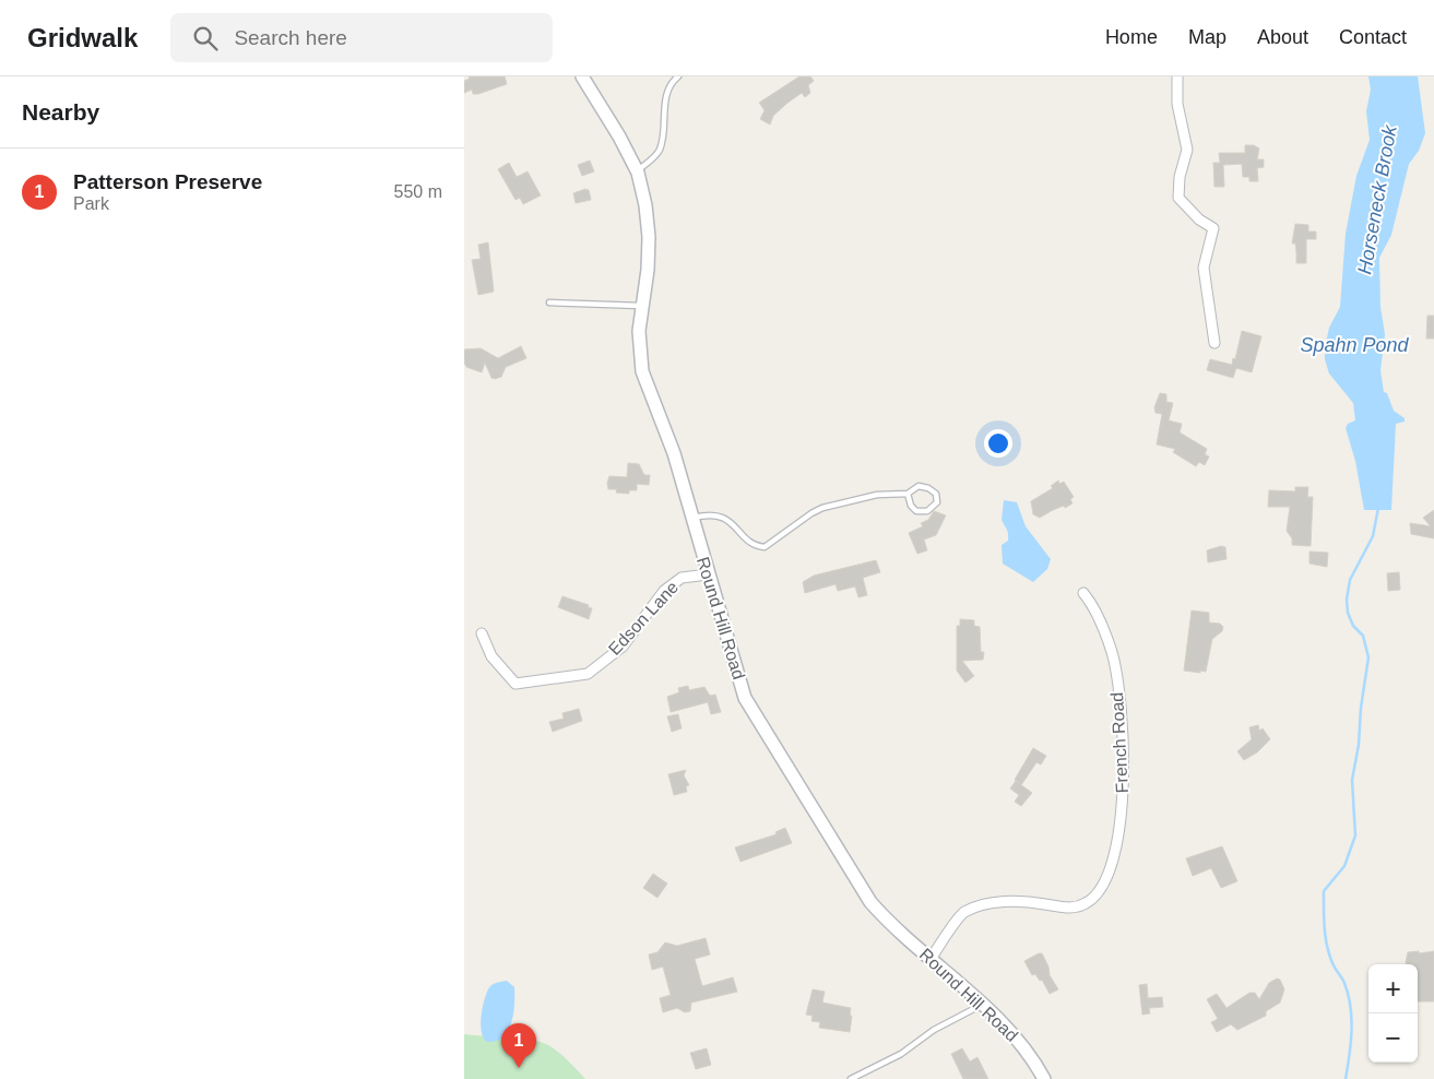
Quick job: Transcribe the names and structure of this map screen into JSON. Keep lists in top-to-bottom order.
{
  "streets": {
    "street": ["Edson Lane", "Round Hill Road", "French Road"]
  },
  "crossings": [
    ["Edson Lane", "Round Hill Road"],
    ["Round Hill Road", "French Road"]
  ],
  "water": ["Horseneck Brook", "Spahn Pond"],
  "page": {
    "header": "Gridwalk",
    "search": "Search here",
    "nav": [
      "Home",
      "Map",
      "About",
      "Contact"
    ],
    "heading": "Nearby",
    "list": [
      {
        "mark": "1",
        "name": "Patterson Preserve",
        "note": "Park",
        "value": "550 m"
      }
    ],
    "map_buttons": ["+", "−"],
    "pins": "1"
  }
}
